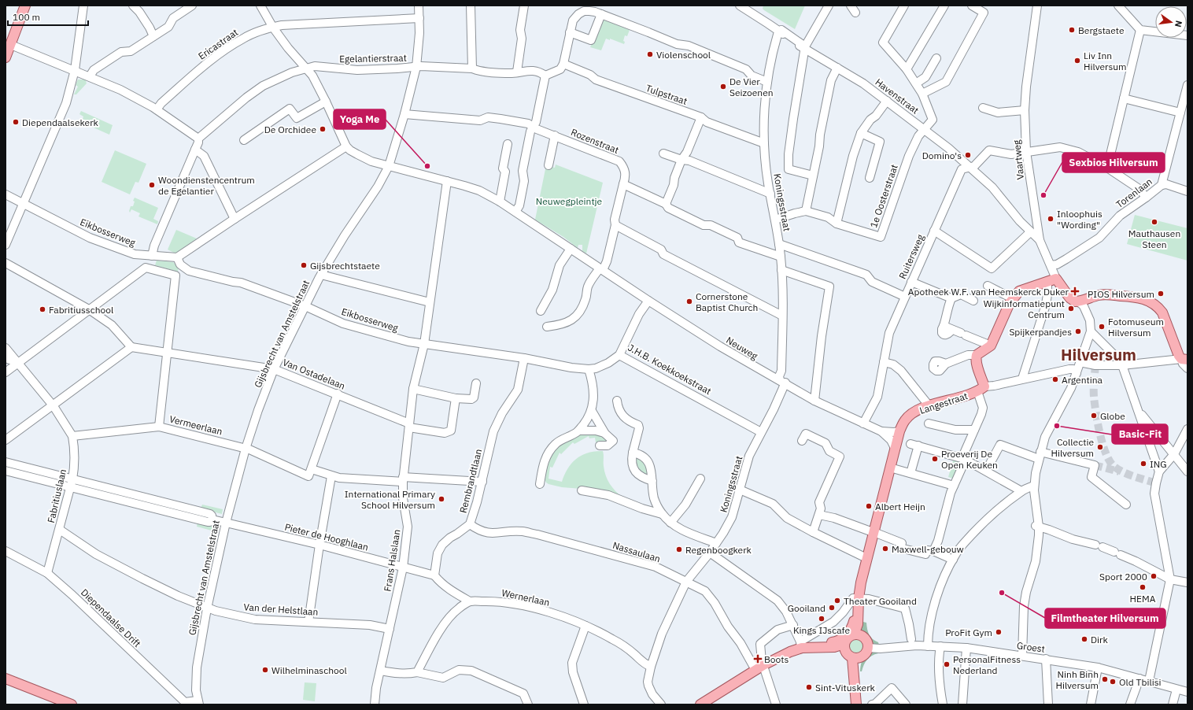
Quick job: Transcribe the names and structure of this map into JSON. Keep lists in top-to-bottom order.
{
  "streets": {
    "main road": ["Langestraat"],
    "street": [
      "Ericastraat",
      "Egelantierstraat",
      "Tulpstraat",
      "Havenstraat",
      "Rozenstraat",
      "Vaartweg",
      "Torenlaan",
      "1e Oosterstraat",
      "Koningsstraat",
      "Eikbosserweg",
      "Ruitersweg",
      "Gijsbrecht van Amstelstraat",
      "Neuweg",
      "J.H.B. Koekkoekstraat",
      "Van Ostadelaan",
      "Vermeerlaan",
      "Rembrandtlaan",
      "Fabritiuslaan",
      "Pieter de Hooghlaan",
      "Nassaulaan",
      "Frans Halslaan",
      "Wernerlaan",
      "Van der Helstlaan",
      "Diependaalse Drift",
      "Groest"
    ]
  },
  "crossings": [
    ["Ericastraat", "Gijsbrecht van Amstelstraat"],
    ["Egelantierstraat", "Gijsbrecht van Amstelstraat"],
    ["Tulpstraat", "Koningsstraat"],
    ["Havenstraat", "Vaartweg"],
    ["Havenstraat", "1e Oosterstraat"],
    ["Havenstraat", "Koningsstraat"],
    ["Havenstraat", "Ruitersweg"],
    ["Rozenstraat", "Gijsbrecht van Amstelstraat"],
    ["Rozenstraat", "Neuweg"],
    ["Vaartweg", "Torenlaan"],
    ["1e Oosterstraat", "Koningsstraat"],
    ["Koningsstraat", "Neuweg"],
    ["Koningsstraat", "J.H.B. Koekkoekstraat"],
    ["Koningsstraat", "Nassaulaan"],
    ["Koningsstraat", "Wernerlaan"],
    ["Eikbosserweg", "Gijsbrecht van Amstelstraat"],
    ["Eikbosserweg", "J.H.B. Koekkoekstraat"],
    ["Eikbosserweg", "Rembrandtlaan"],
    ["Eikbosserweg", "Frans Halslaan"],
    ["Ruitersweg", "Neuweg"],
    ["Gijsbrecht van Amstelstraat", "Neuweg"],
    ["Gijsbrecht van Amstelstraat", "Van Ostadelaan"],
    ["Gijsbrecht van Amstelstraat", "Vermeerlaan"],
    ["Gijsbrecht van Amstelstraat", "Pieter de Hooghlaan"],
    ["Gijsbrecht van Amstelstraat", "Van der Helstlaan"],
    ["Gijsbrecht van Amstelstraat", "Diependaalse Drift"],
    ["Neuweg", "J.H.B. Koekkoekstraat"],
    ["Neuweg", "Langestraat"],
    ["Neuweg", "Frans Halslaan"],
    ["Van Ostadelaan", "Frans Halslaan"],
    ["Langestraat", "Groest"],
    ["Vermeerlaan", "Rembrandtlaan"],
    ["Vermeerlaan", "Fabritiuslaan"],
    ["Vermeerlaan", "Frans Halslaan"],
    ["Rembrandtlaan", "Pieter de Hooghlaan"],
    ["Rembrandtlaan", "Nassaulaan"],
    ["Fabritiuslaan", "Pieter de Hooghlaan"],
    ["Fabritiuslaan", "Van der Helstlaan"],
    ["Fabritiuslaan", "Diependaalse Drift"],
    ["Pieter de Hooghlaan", "Frans Halslaan"],
    ["Frans Halslaan", "Van der Helstlaan"]
  ],
  "districts": ["Hilversum"],
  "parks": ["Neuwegpleintje"],
  "places": {
    "other": [
      "Bergstaete",
      "Violenschool",
      "Liv Inn Hilversum",
      "De Vier Seizoenen",
      "Diependaalsekerk",
      "De Orchidee",
      "Domino's",
      "Yoga Me",
      "Woondienstencentrum de Egelantier",
      "Sexbios Hilversum",
      "Inloophuis \"Wording\"",
      "Mauthausen Steen",
      "Gijsbrechtstaete",
      "PIOS Hilversum",
      "Cornerstone Baptist Church",
      "Wijkinformatiepunt Centrum",
      "Fabritiusschool",
      "Fotomuseum Hilversum",
      "Spijkerpandjes",
      "Argentina",
      "Globe",
      "Basic-Fit",
      "Collectie Hilversum",
      "Proeverij De Open Keuken",
      "ING",
      "International Primary School Hilversum",
      "Albert Heijn",
      "Maxwell-gebouw",
      "Regenboogkerk",
      "Sport 2000",
      "HEMA",
      "Filmtheater Hilversum",
      "Theater Gooiland",
      "Gooiland",
      "Kings IJscafe",
      "ProFit Gym",
      "Dirk",
      "PersonalFitness Nederland",
      "Wilhelminaschool",
      "Ninh Binh Hilversum",
      "Old Tbilisi",
      "Sint-Vituskerk"
    ],
    "health": ["Apotheek W.F. van Heemskerck Duker", "Boots"]
  },
  "scale_bar": "100 m",
  "north": "right"
}
